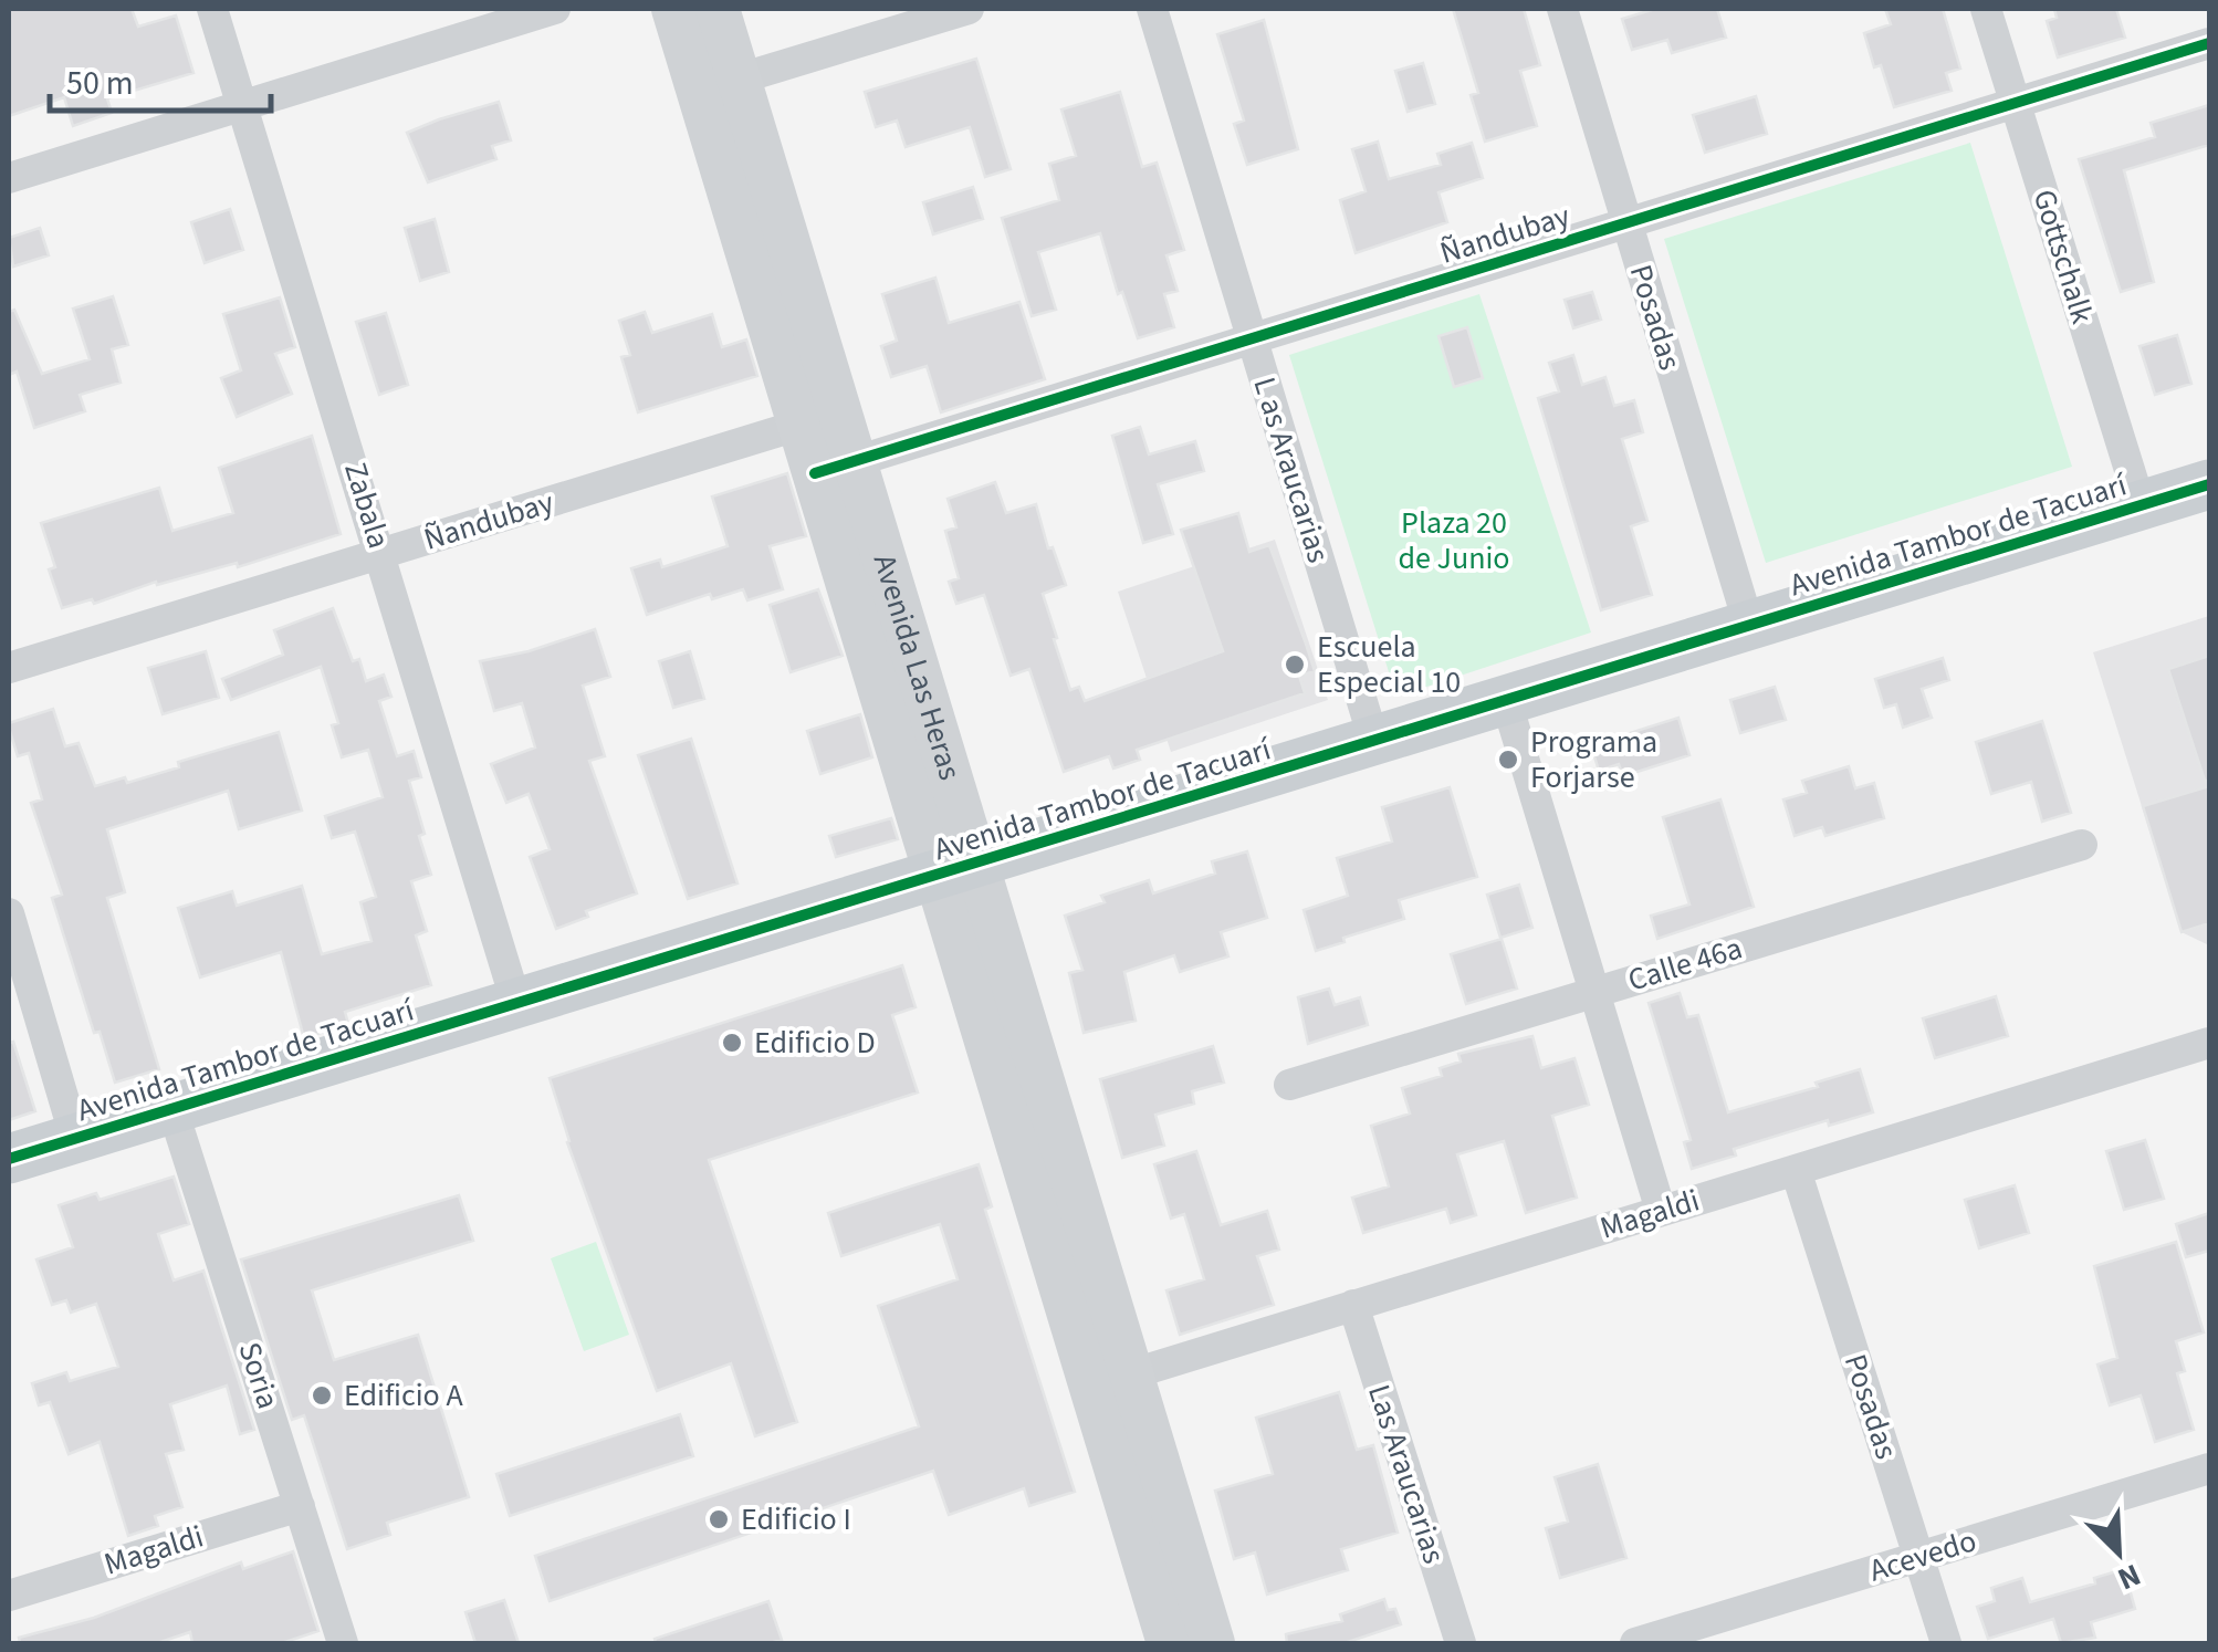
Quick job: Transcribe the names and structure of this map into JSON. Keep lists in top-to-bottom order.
{
  "streets": {
    "main road": ["Avenida Tambor de Tacuarí", "Avenida Las Heras"],
    "street": [
      "Ñandubay",
      "Gottschalk",
      "Posadas",
      "L as Araucarias",
      "Zabala",
      "Calle 46a",
      "Magaldi",
      "Soria",
      "Las Araucarias",
      "Acevedo"
    ]
  },
  "crossings": [
    ["Ñandubay", "Gottschalk"],
    ["Ñandubay", "Posadas"],
    ["Ñandubay", "L as Araucarias"],
    ["Ñandubay", "Zabala"],
    ["Ñandubay", "Avenida Las Heras"],
    ["Gottschalk", "Avenida Tambor de Tacuarí"],
    ["Posadas", "Avenida Tambor de Tacuarí"],
    ["Posadas", "Magaldi"],
    ["Posadas", "Acevedo"],
    ["L as Araucarias", "Avenida Tambor de Tacuarí"],
    ["Zabala", "Avenida Tambor de Tacuarí"],
    ["Avenida Tambor de Tacuarí", "Avenida Las Heras"],
    ["Avenida Tambor de Tacuarí", "Soria"],
    ["Avenida Las Heras", "Magaldi"],
    ["Magaldi", "Soria"],
    ["Magaldi", "Las Araucarias"]
  ],
  "parks": ["Plaza 20 de Junio"],
  "places": [
    "Escuela Especial 10",
    "Programa Forjarse",
    "Edificio D",
    "Edificio A",
    "Edificio I"
  ],
  "scale_bar": "50 m",
  "north": "bottom right"
}
